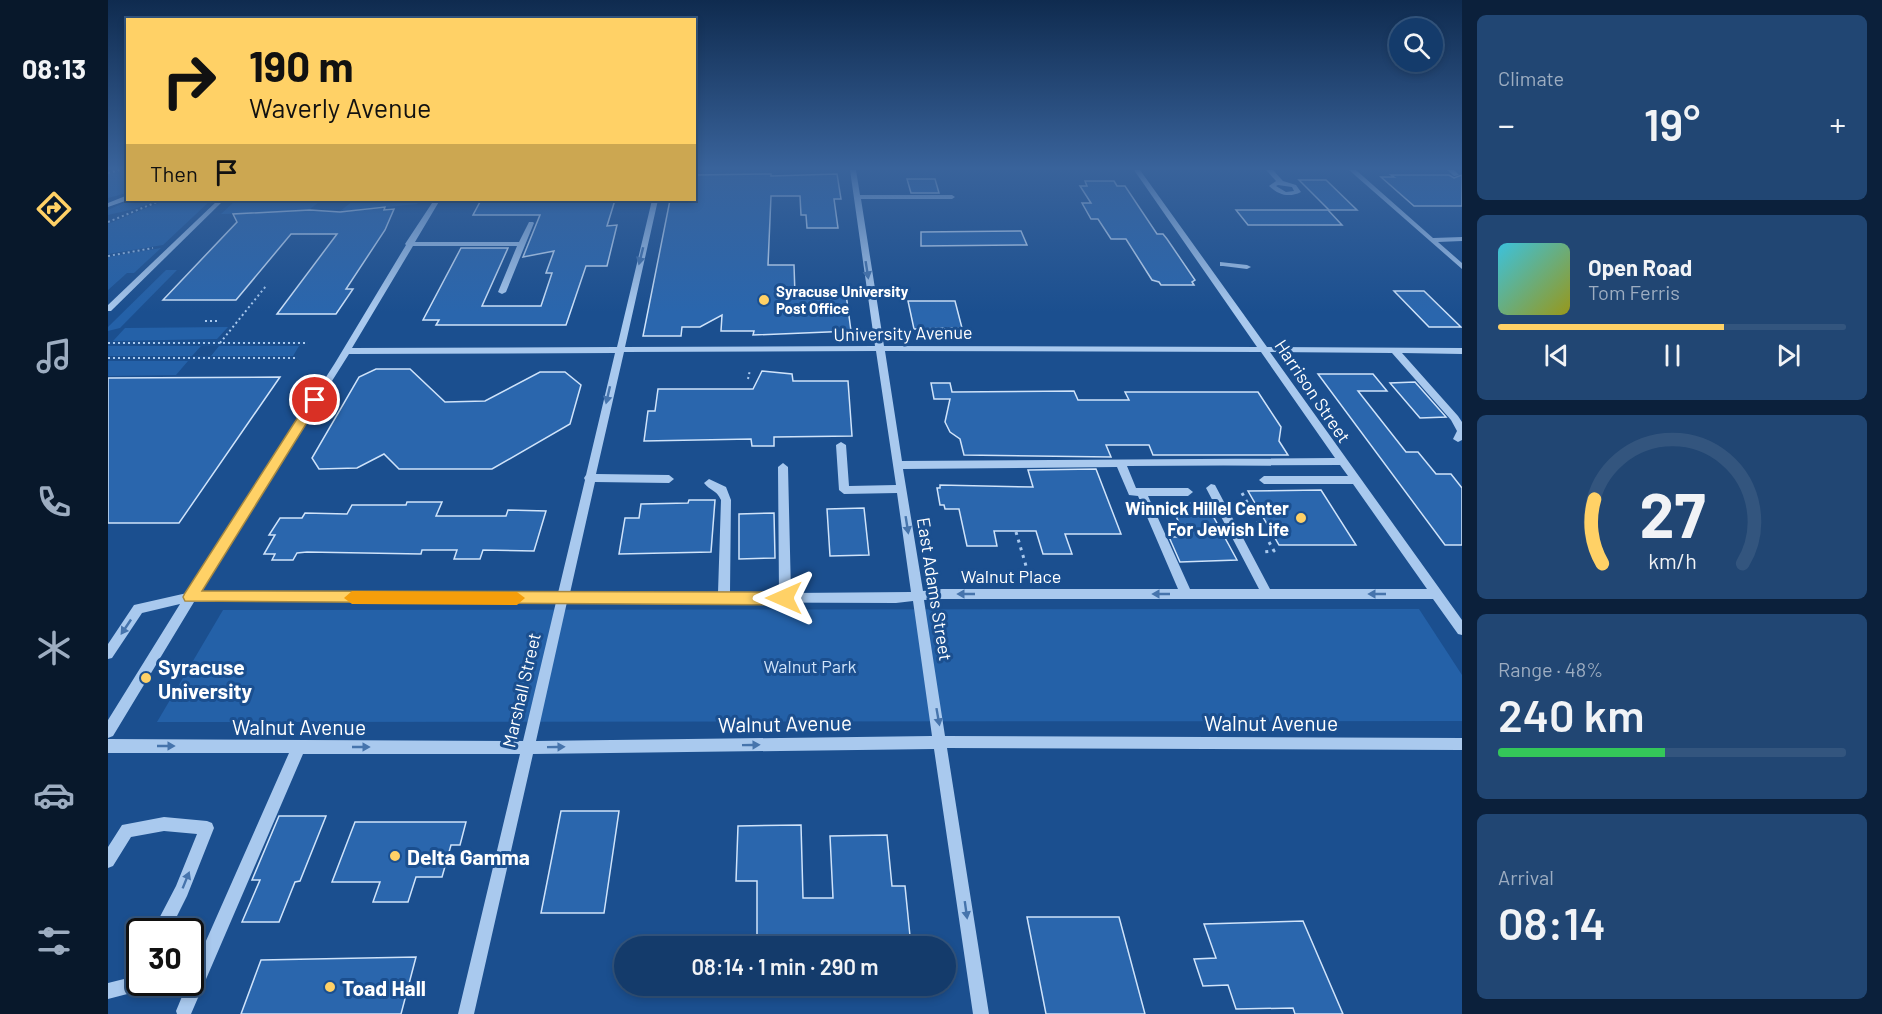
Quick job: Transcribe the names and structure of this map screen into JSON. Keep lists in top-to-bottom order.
{
  "streets": {
    "street": [
      "University Avenue",
      "Harrison Street",
      "Walnut Place",
      "East Adams Street",
      "Marshall Street",
      "Walnut Avenue"
    ]
  },
  "crossings": [
    ["University Avenue", "Harrison Street"],
    ["University Avenue", "East Adams Street"],
    ["University Avenue", "Marshall Street"],
    ["Harrison Street", "Walnut Place"],
    ["Walnut Place", "East Adams Street"],
    ["Walnut Place", "Marshall Street"],
    ["East Adams Street", "Walnut Avenue"],
    ["Marshall Street", "Walnut Avenue"]
  ],
  "one_way": ["Walnut Place", "East Adams Street", "Walnut Avenue"],
  "parks": ["Walnut Park"],
  "places": [
    "Syracuse University Post Office",
    "Winnick Hillel Center For Jewish Life",
    "Syracuse University",
    "Delta Gamma",
    "Toad Hall"
  ],
  "page": {
    "tabs": "08:13",
    "tile": [
      "Climate",
      ["Range · 48%", "240 km"],
      ["Arrival", "08:14"]
    ],
    "turn": ["190 m", "Waverly Avenue"],
    "heat": ["−", "19°", "+"],
    "then": "Then",
    "song": ["Open Road", "Tom Ferris"],
    "limit": "30",
    "trip": "08:14 · 1 min · 290 m",
    "gauge": ["27", "km/h"]
  }
}
